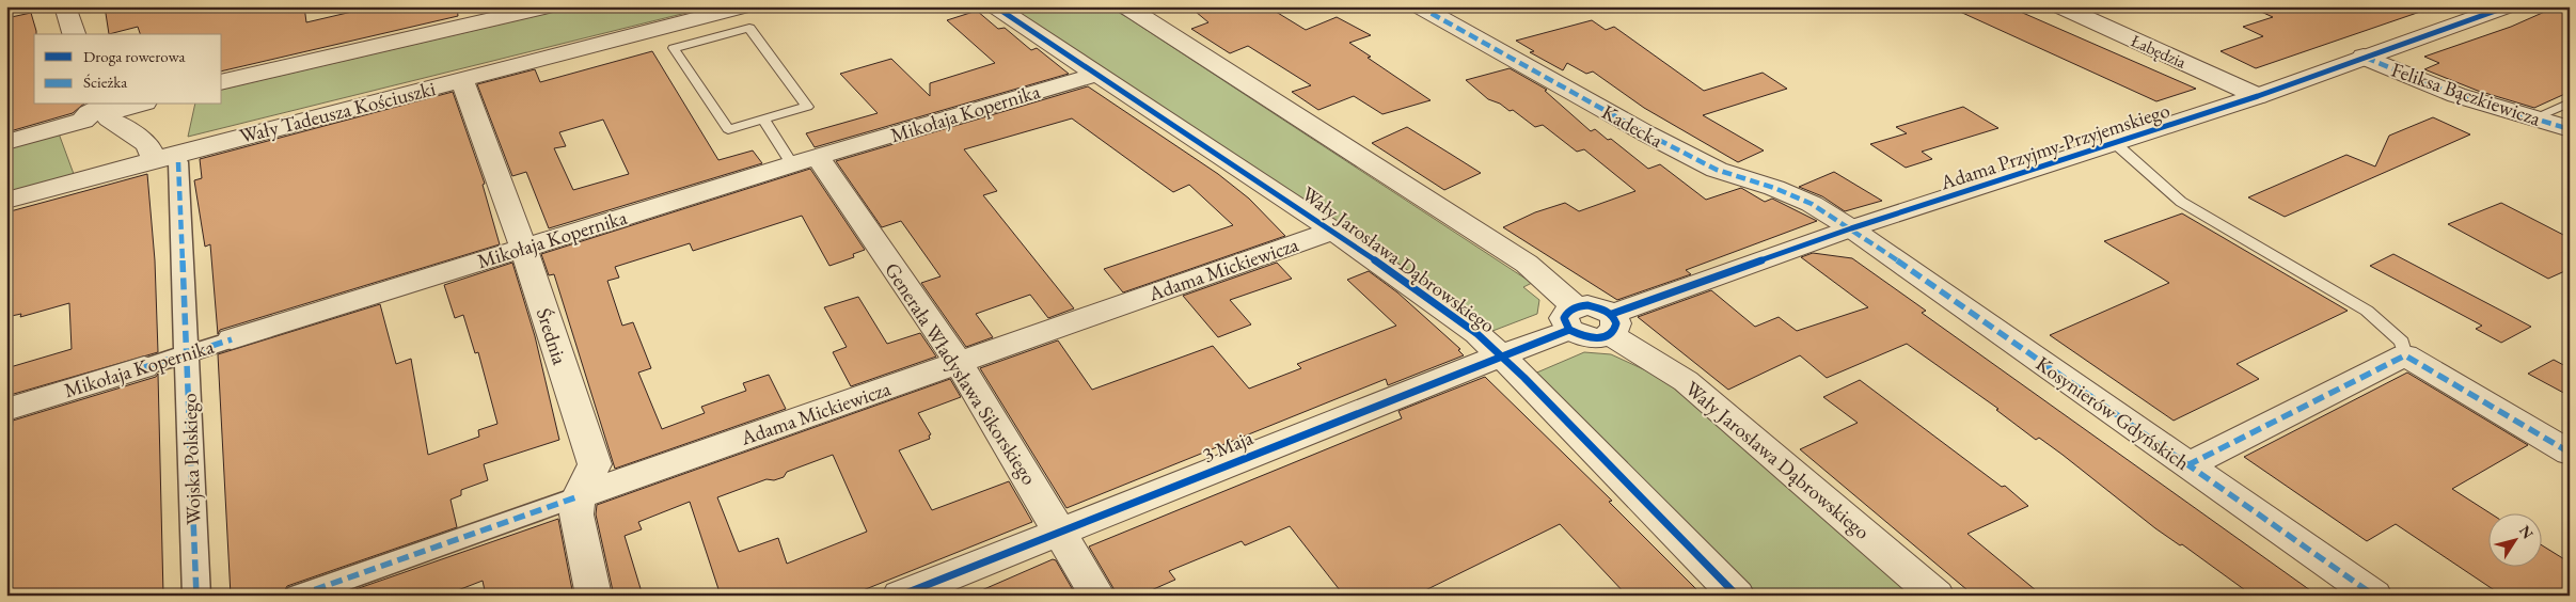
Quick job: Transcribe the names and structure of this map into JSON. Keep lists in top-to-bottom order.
{
  "streets": {
    "street": [
      "Łabędzia",
      "Feliksa Bączkiewicza",
      "Wały Tadeusza Kościuszki",
      "Mikołaja Kopernika",
      "Kadecka",
      "Adama Przyjmy-Przyjemskiego",
      "Wały Jarosława Dąbrowskiego",
      "Adama Mickiewicza",
      "Średnia",
      "Generała Władysława Sikorskiego",
      "Kosynierów Gdyńskich",
      "3 Maja",
      "Wojska Polskiego"
    ]
  },
  "crossings": [
    ["Łabędzia", "Adama Przyjmy-Przyjemskiego"],
    ["Feliksa Bączkiewicza", "Adama Przyjmy-Przyjemskiego"],
    ["Wały Tadeusza Kościuszki", "Średnia"],
    ["Wały Tadeusza Kościuszki", "Wojska Polskiego"],
    ["Mikołaja Kopernika", "Wały Jarosława Dąbrowskiego"],
    ["Mikołaja Kopernika", "Średnia"],
    ["Mikołaja Kopernika", "Generała Władysława Sikorskiego"],
    ["Mikołaja Kopernika", "Wojska Polskiego"],
    ["Kadecka", "Adama Przyjmy-Przyjemskiego"],
    ["Kadecka", "Kosynierów Gdyńskich"],
    ["Adama Przyjmy-Przyjemskiego", "Wały Jarosława Dąbrowskiego"],
    ["Adama Przyjmy-Przyjemskiego", "Kosynierów Gdyńskich"],
    ["Adama Przyjmy-Przyjemskiego", "3 Maja"],
    ["Wały Jarosława Dąbrowskiego", "Adama Mickiewicza"],
    ["Wały Jarosława Dąbrowskiego", "3 Maja"],
    ["Adama Mickiewicza", "Średnia"],
    ["Adama Mickiewicza", "Generała Władysława Sikorskiego"],
    ["Generała Władysława Sikorskiego", "3 Maja"]
  ],
  "legend": ["Droga rowerowa", "Ścieżka"],
  "north": "top right"
}
